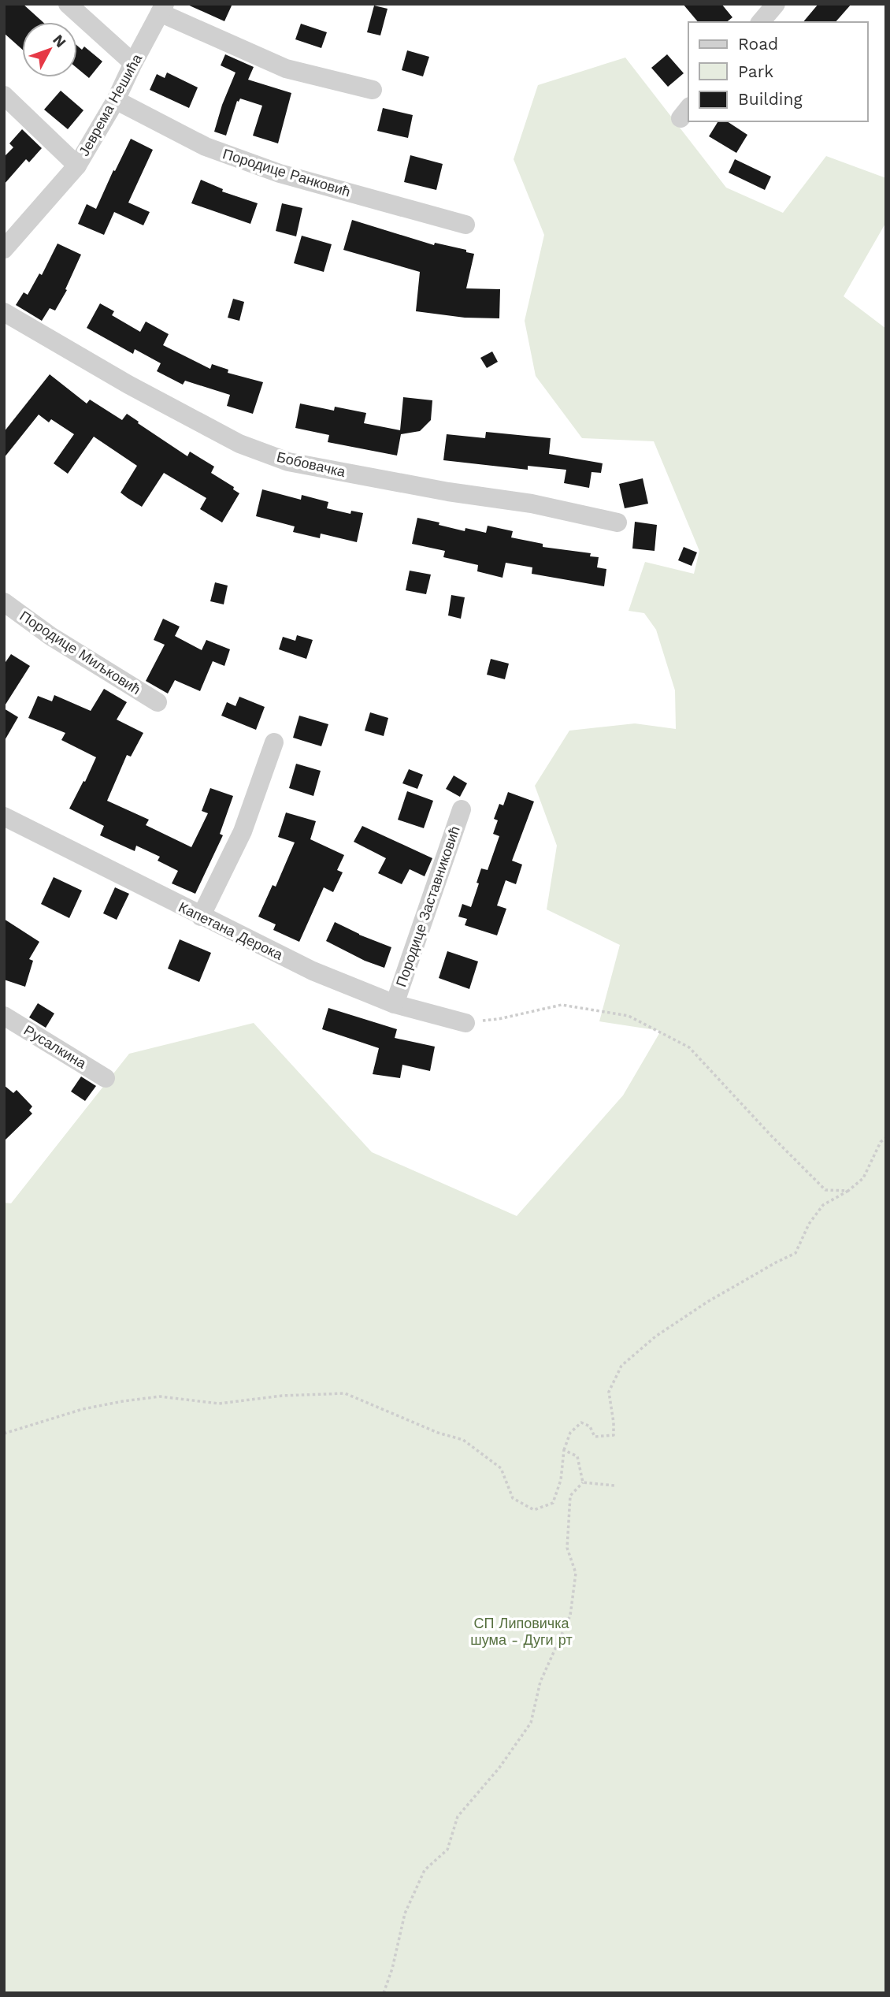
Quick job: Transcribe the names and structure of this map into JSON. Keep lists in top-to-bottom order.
{
  "streets": {
    "street": [
      "Јеврема Нешића",
      "Породице Ранковић",
      "Бобовачка",
      "Породице Миљковић",
      "Породице Заставниковић",
      "Капетана Дерока",
      "Русалкина"
    ]
  },
  "crossings": [
    ["Јеврема Нешића", "Породице Ранковић"],
    ["Породице Заставниковић", "Капетана Дерока"]
  ],
  "parks": ["СП Липовичка шума - Дуги рт"],
  "legend": ["Road", "Park", "Building"],
  "north": "top right"
}
